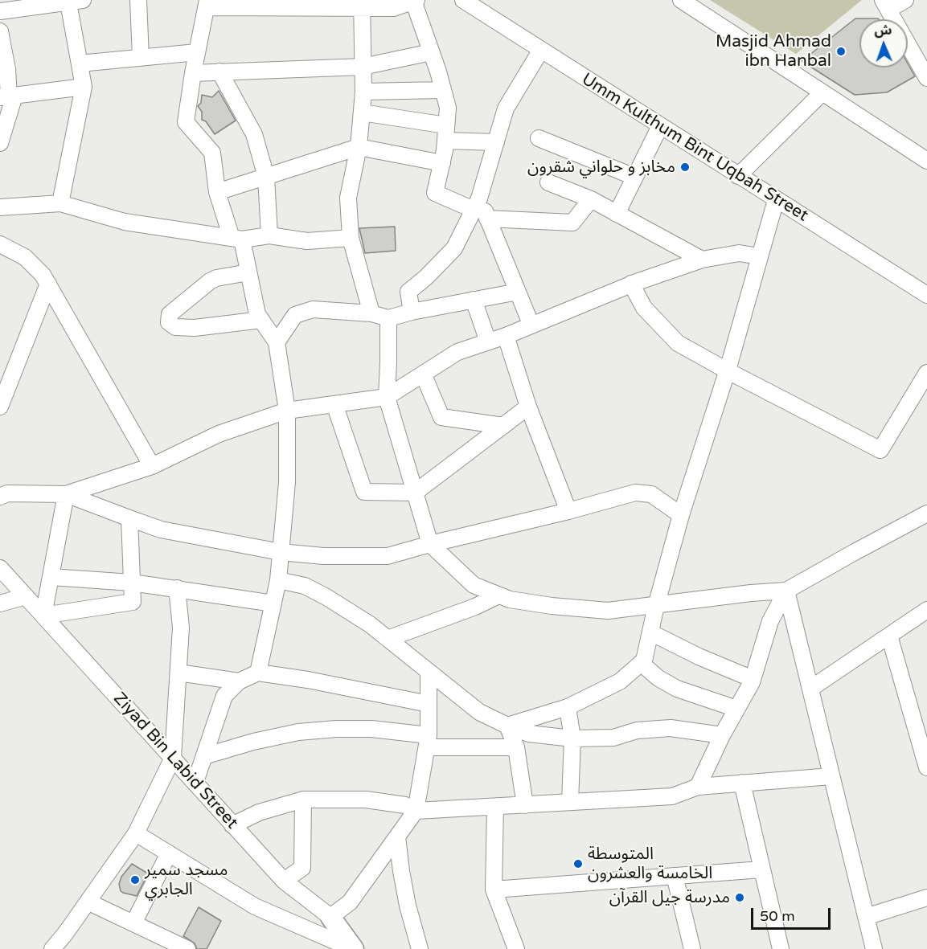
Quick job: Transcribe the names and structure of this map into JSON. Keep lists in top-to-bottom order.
{
  "streets": {
    "main road": ["Ziyad Bin Labid Street"],
    "street": ["Umm Kulthum Bint Uqbah Street"]
  },
  "places": [
    "Masjid Ahmad ibn Hanbal",
    "مخابز و حلواني شقرون",
    "المتوسطة الخامسة والعشرون",
    "مسجد سمير الجابري",
    "مدرسة جيل القرآن"
  ],
  "scale_bar": "50 m",
  "north": "top"
}
